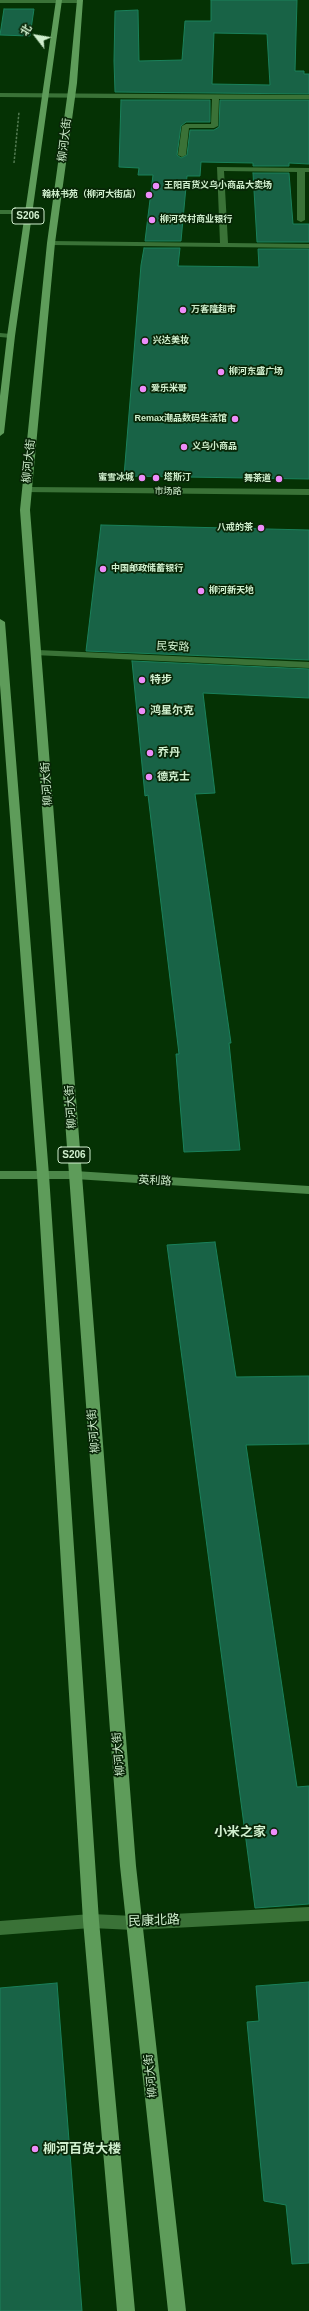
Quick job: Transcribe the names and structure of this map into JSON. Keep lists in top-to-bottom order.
{
  "streets": {
    "main road": ["柳河大街", "S206"],
    "street": [
      "市场路",
      "民安路",
      "英利路",
      "民康北路"
    ]
  },
  "crossings": [
    ["柳河大街", "市场路"],
    ["柳河大街", "民安路"],
    ["柳河大街", "英利路"],
    ["柳河大街", "民康北路"],
    ["S206", "英利路"],
    ["S206", "民康北路"]
  ],
  "places": [
    "王阳百货义乌小商品大卖场",
    "翰林书苑（柳河大街店）",
    "柳河农村商业银行",
    "万客隆超市",
    "兴达美妆",
    "柳河东盛广场",
    "爱乐米哥",
    "Remax潮品数码生活馆",
    "义乌小商品",
    "蜜雪冰城",
    "塔斯汀",
    "舞茶道",
    "八戒的茶",
    "中国邮政储蓄银行",
    "柳河新天地",
    "特步",
    "鸿星尔克",
    "乔丹",
    "德克士",
    "小米之家",
    "柳河百货大楼"
  ],
  "north": "top left"
}
